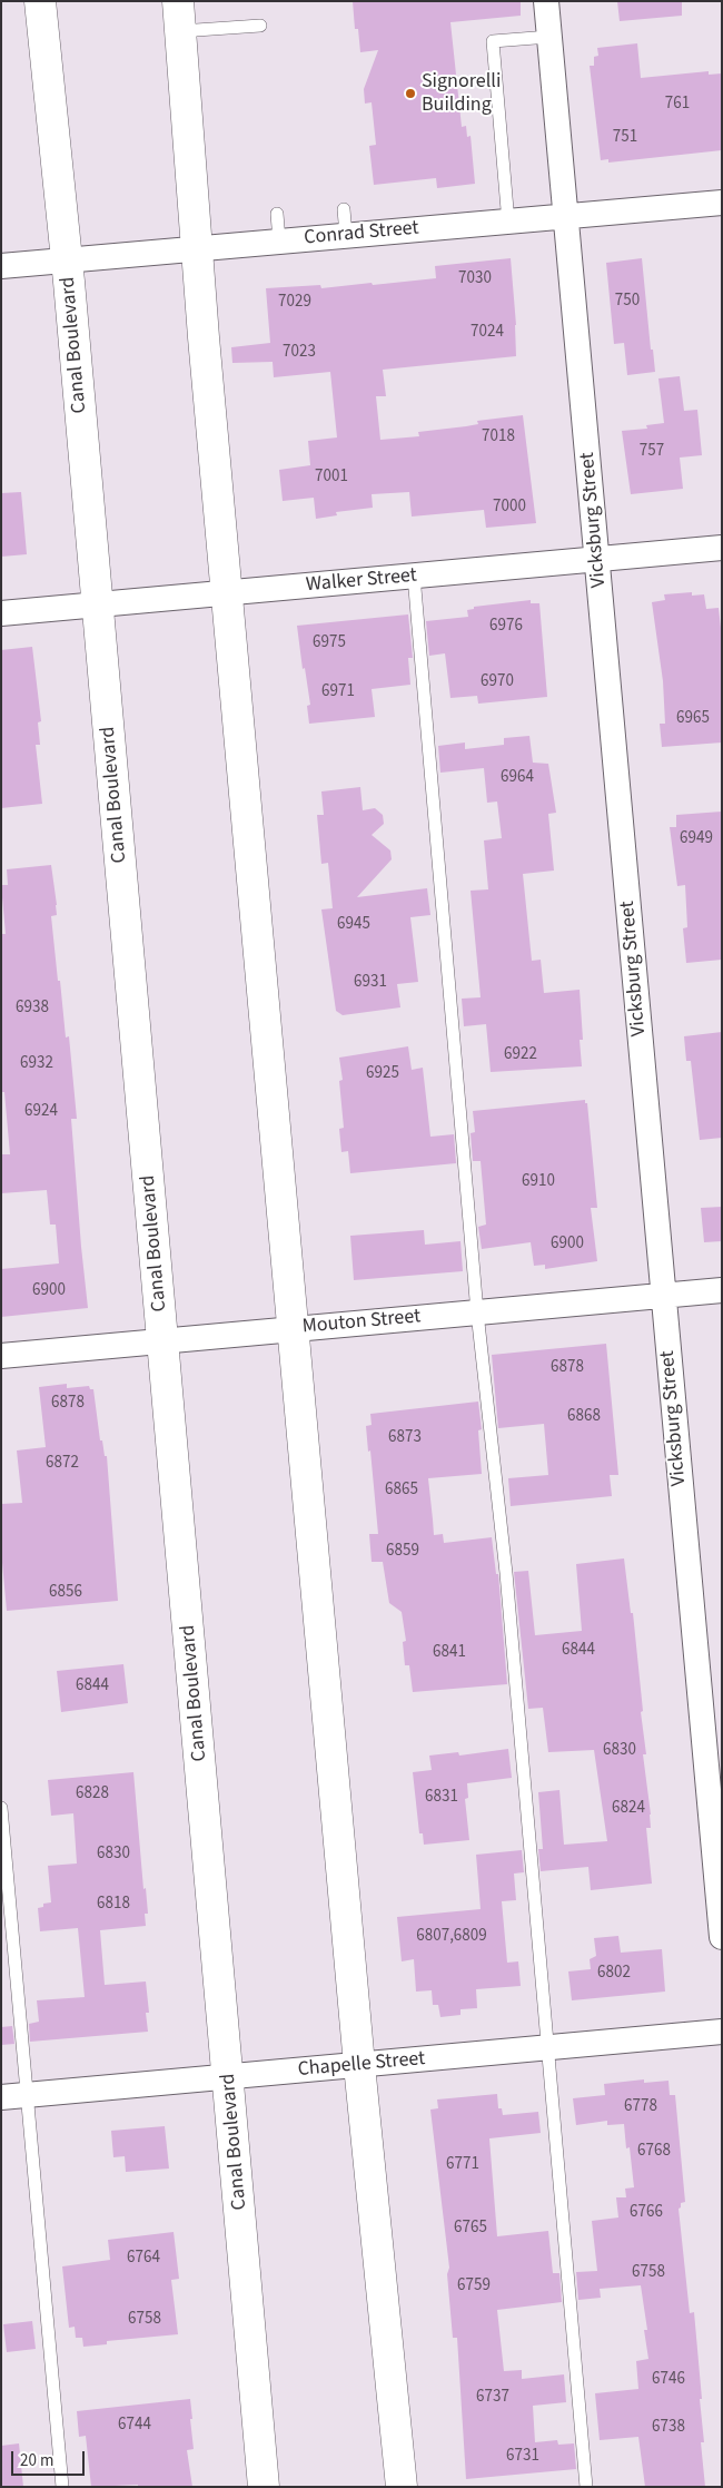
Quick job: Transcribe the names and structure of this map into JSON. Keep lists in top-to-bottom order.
{
  "streets": {
    "main road": ["Canal Boulevard"],
    "street": [
      "Conrad Street",
      "Vicksburg Street",
      "Walker Street",
      "Mouton Street",
      "Chapelle Street"
    ]
  },
  "crossings": [
    ["Conrad Street", "Canal Boulevard"],
    ["Conrad Street", "Vicksburg Street"],
    ["Canal Boulevard", "Walker Street"],
    ["Canal Boulevard", "Mouton Street"],
    ["Canal Boulevard", "Chapelle Street"],
    ["Vicksburg Street", "Walker Street"],
    ["Vicksburg Street", "Mouton Street"]
  ],
  "places": ["Signorelli Building"],
  "house_numbers": [
    "761",
    "751",
    "7030",
    "750",
    "7029",
    "7024",
    "7023",
    "7018",
    "757",
    "7001",
    "7000",
    "6976",
    "6975",
    "6970",
    "6971",
    "6965",
    "6964",
    "6949",
    "6945",
    "6931",
    "6938",
    "6922",
    "6932",
    "6925",
    "6924",
    "6910",
    "6900",
    "6900",
    "6878",
    "6878",
    "6868",
    "6873",
    "6872",
    "6865",
    "6859",
    "6856",
    "6844",
    "6841",
    "6844",
    "6830",
    "6828",
    "6831",
    "6824",
    "6830",
    "6818",
    "6807,6809",
    "6802",
    "6778",
    "6768",
    "6771",
    "6766",
    "6765",
    "6764",
    "6758",
    "6759",
    "6758",
    "6746",
    "6737",
    "6744",
    "6738",
    "6731"
  ],
  "scale_bar": "20 m"
}
